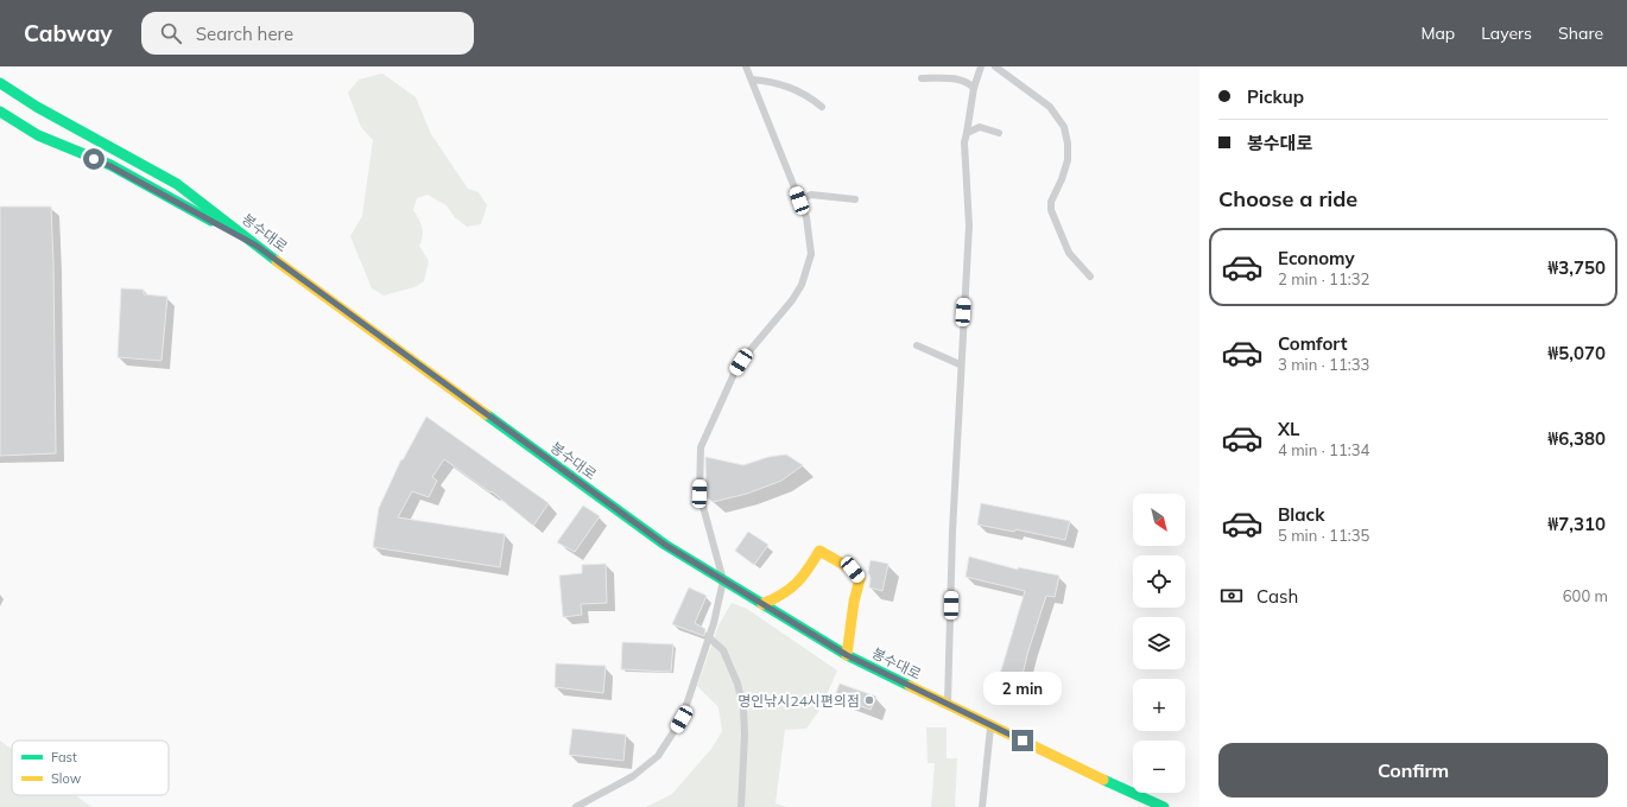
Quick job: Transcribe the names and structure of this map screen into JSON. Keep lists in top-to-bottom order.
{
  "streets": {
    "main road": ["봉수대로"]
  },
  "places": ["명인낚시24시편의점"],
  "legend": ["Fast", "Slow"],
  "north": "bottom right",
  "page": {
    "header": "Cabway",
    "search": "Search here",
    "nav": ["Map", "Layers", "Share"],
    "banner": ["Pickup", "봉수대로"],
    "heading": "Choose a ride",
    "list": [
      {
        "name": "Economy",
        "note": "2 min · 11:32",
        "value": "₩3,750"
      },
      {
        "name": "Comfort",
        "note": "3 min · 11:33",
        "value": "₩5,070"
      },
      {
        "name": "XL",
        "note": "4 min · 11:34",
        "value": "₩6,380"
      },
      {
        "name": "Black",
        "note": "5 min · 11:35",
        "value": "₩7,310"
      }
    ],
    "map_buttons": ["+", "−"],
    "pay": ["Cash", "600 m"],
    "bubble": "2 min",
    "buttons": "Confirm"
  }
}
